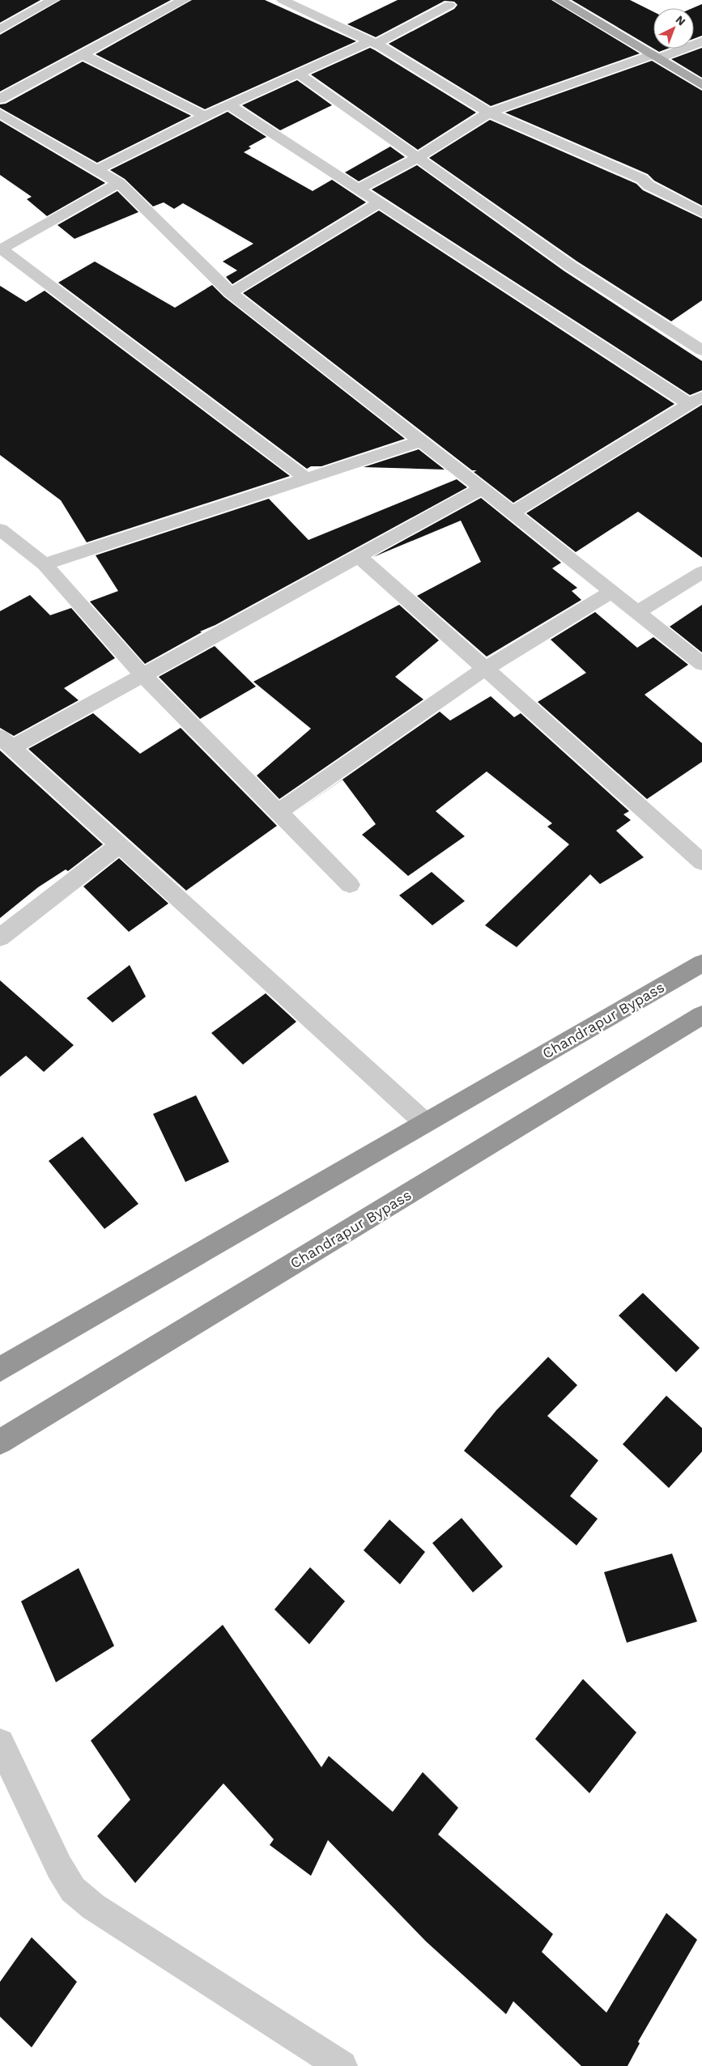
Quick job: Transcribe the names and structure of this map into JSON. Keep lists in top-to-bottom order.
{
  "streets": {
    "highway": ["Chandrapur Bypass"]
  },
  "north": "top right"
}
